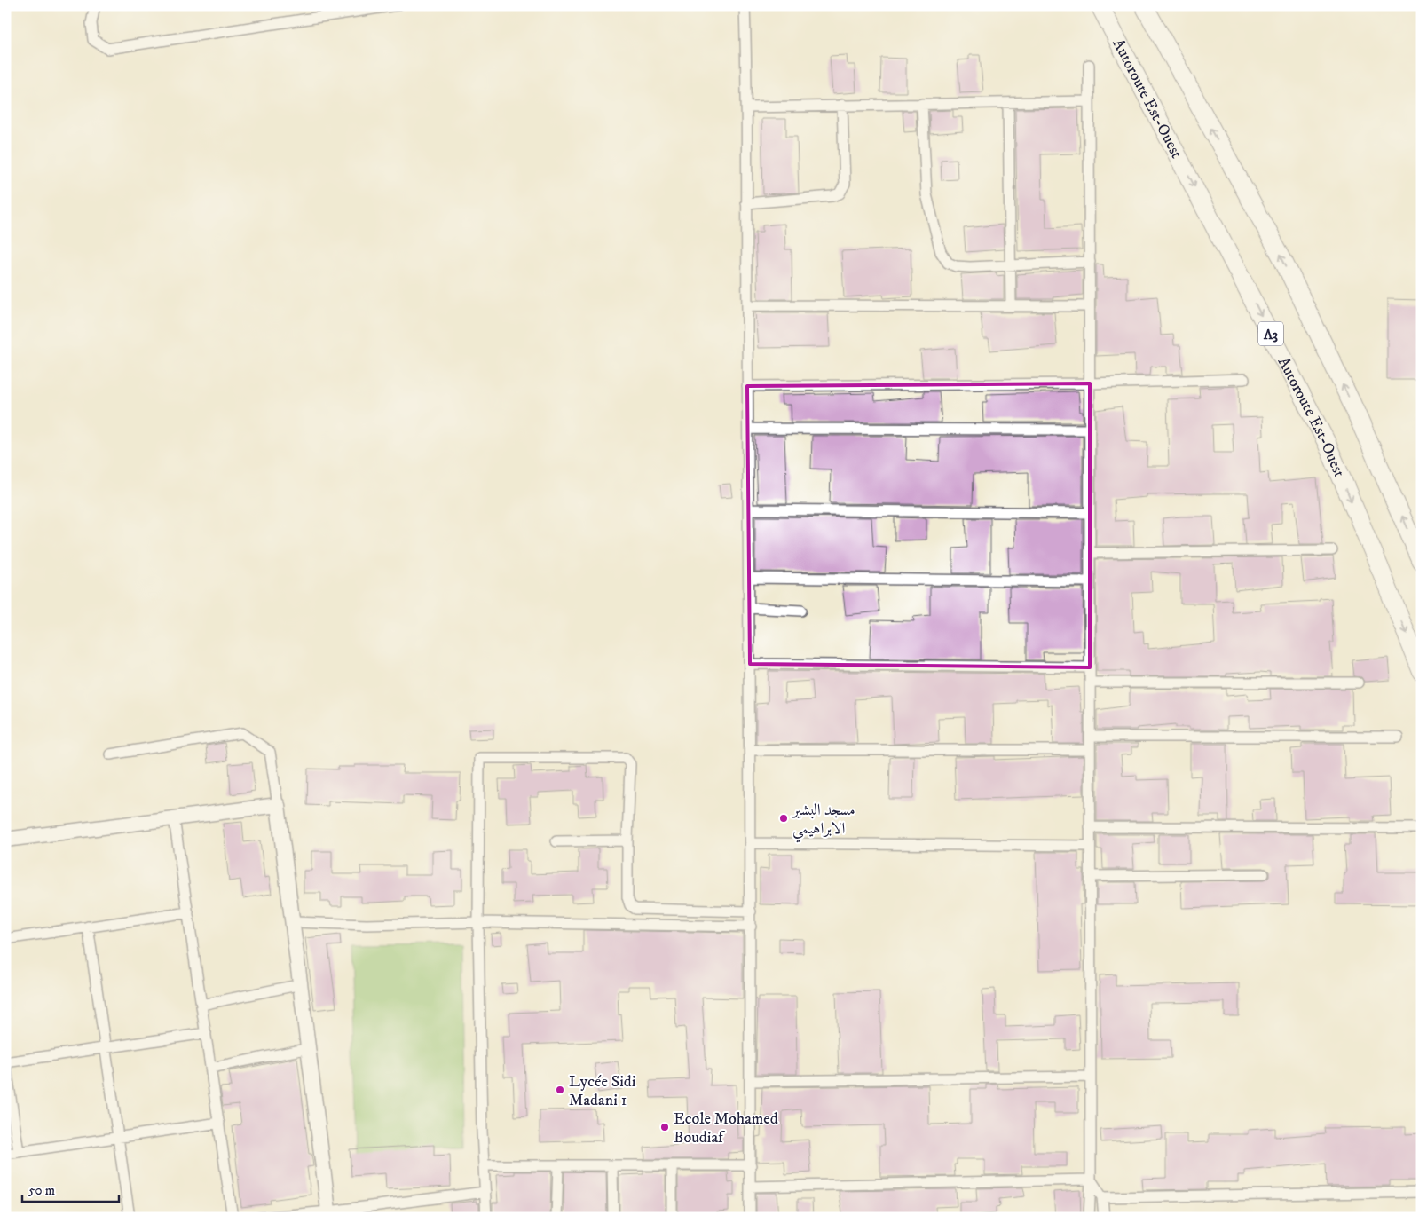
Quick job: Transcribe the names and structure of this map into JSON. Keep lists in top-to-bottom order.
{
  "streets": {
    "highway": ["Autoroute Est-Ouest", "A3"]
  },
  "places": ["مسجد البشير الابراهيمي", "Lycée Sidi Madani 1", "Ecole Mohamed Boudiaf"],
  "scale_bar": "50 m"
}
